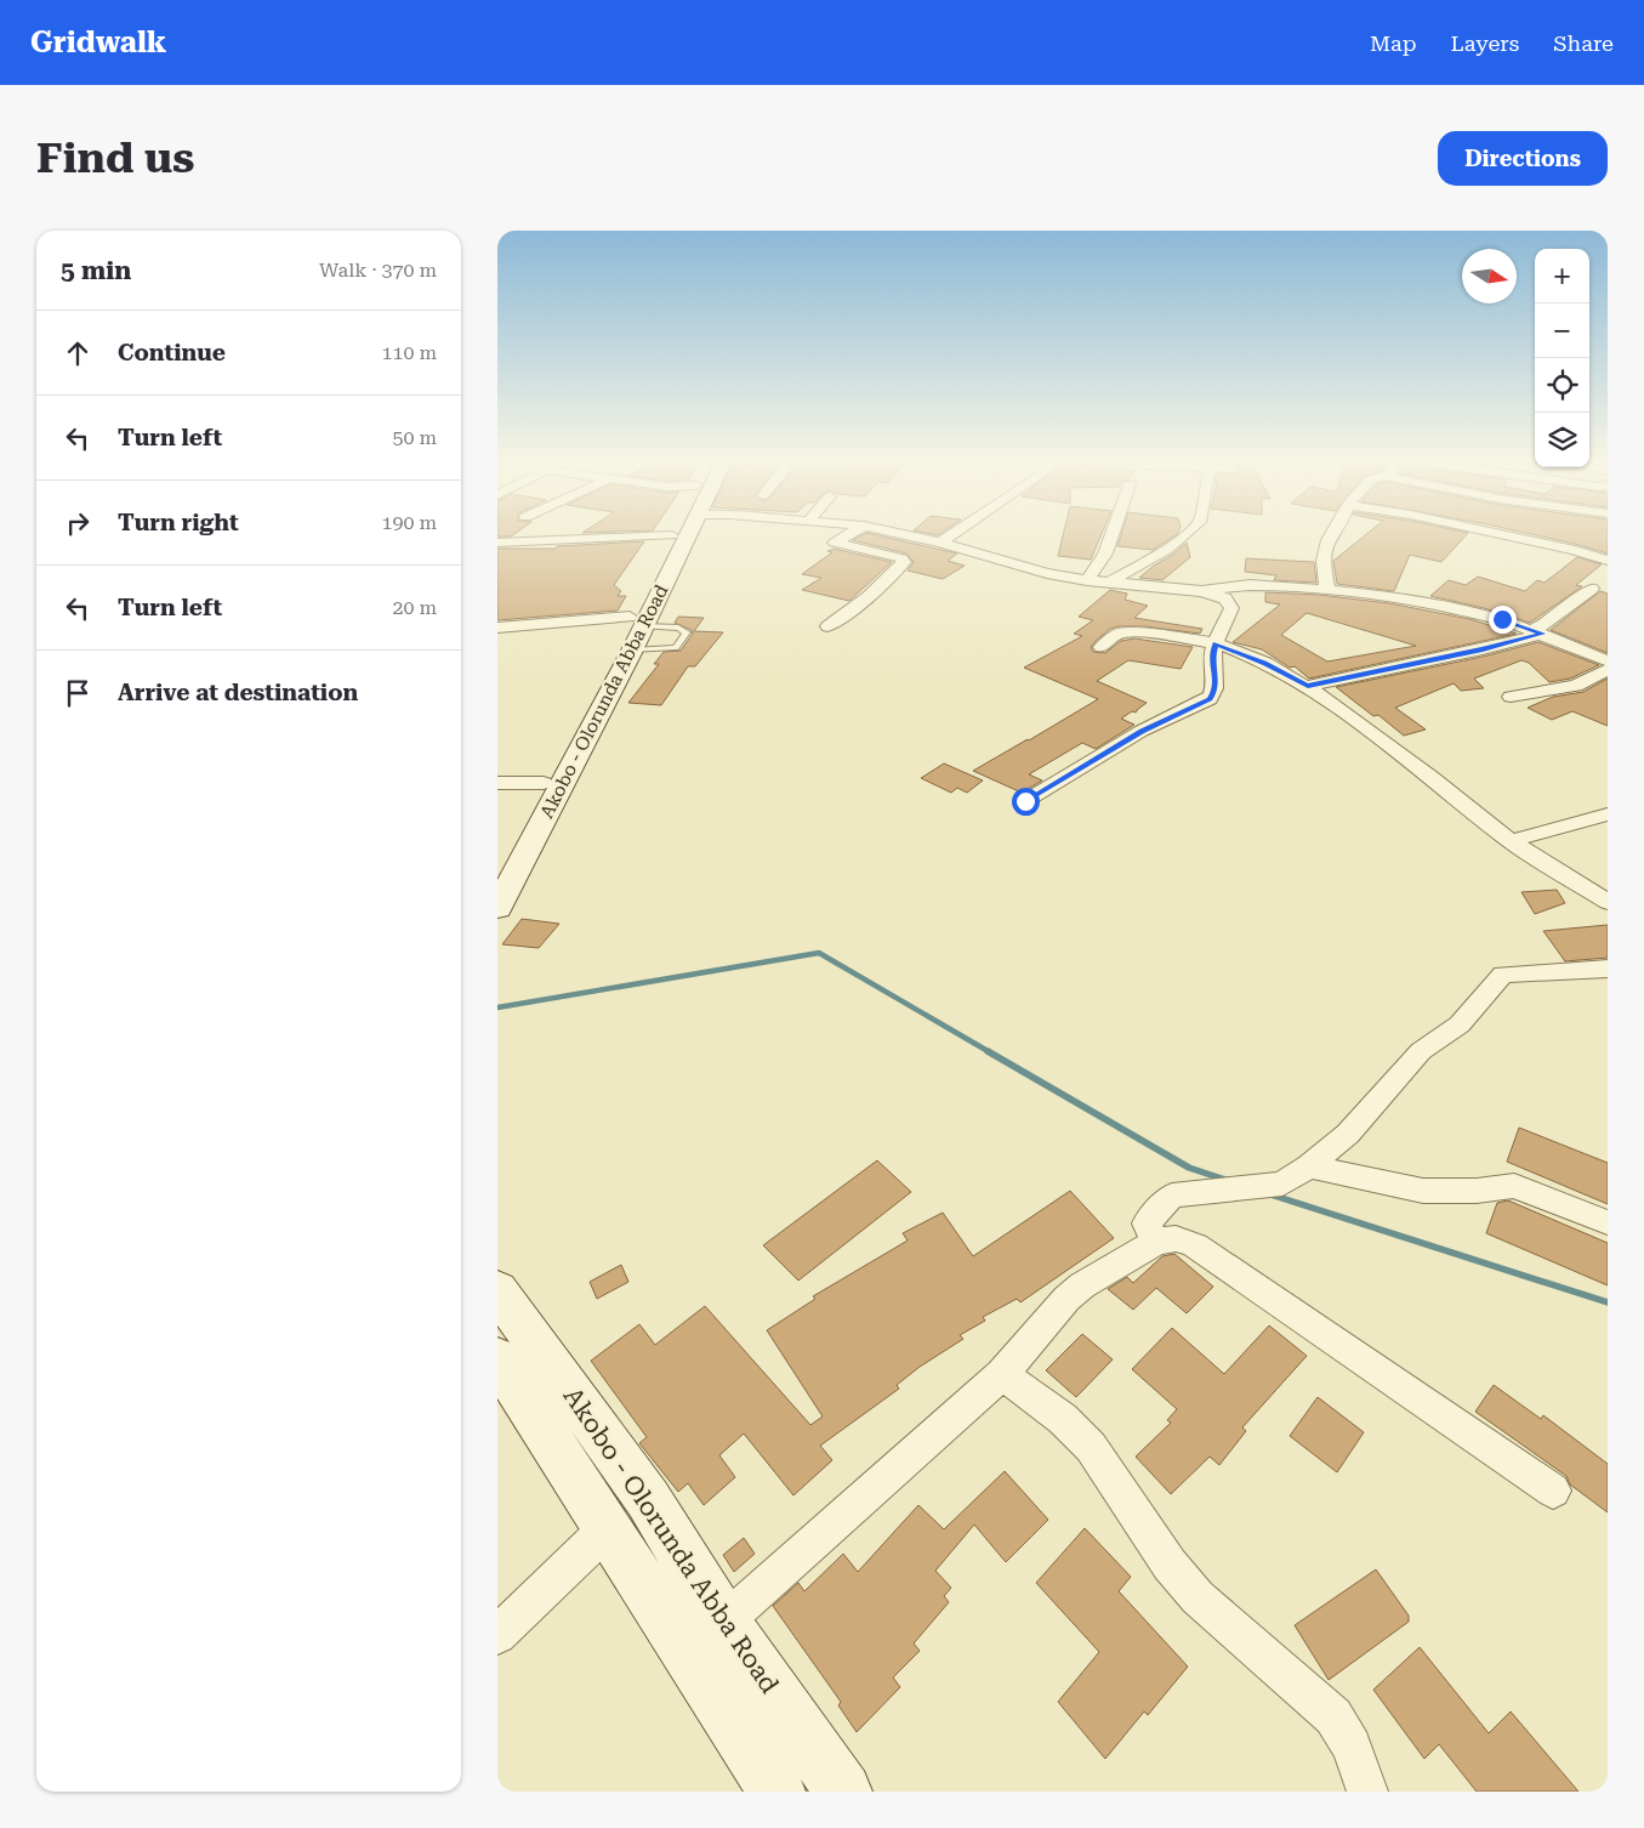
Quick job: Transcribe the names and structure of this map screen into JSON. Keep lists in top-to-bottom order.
{
  "streets": {
    "main road": ["Akobo - Olorunda Abba Road"]
  },
  "north": "right",
  "page": {
    "header": "Gridwalk",
    "nav": ["Map", "Layers", "Share"],
    "buttons": "Directions",
    "title": "Find us",
    "heading": ["5 min", "Walk · 370 m"],
    "map_buttons": ["+", "−"],
    "list": [
      ["Continue", "110 m"],
      ["Turn left", "50 m"],
      ["Turn right", "190 m"],
      ["Turn left", "20 m"],
      "Arrive at destination"
    ]
  }
}
